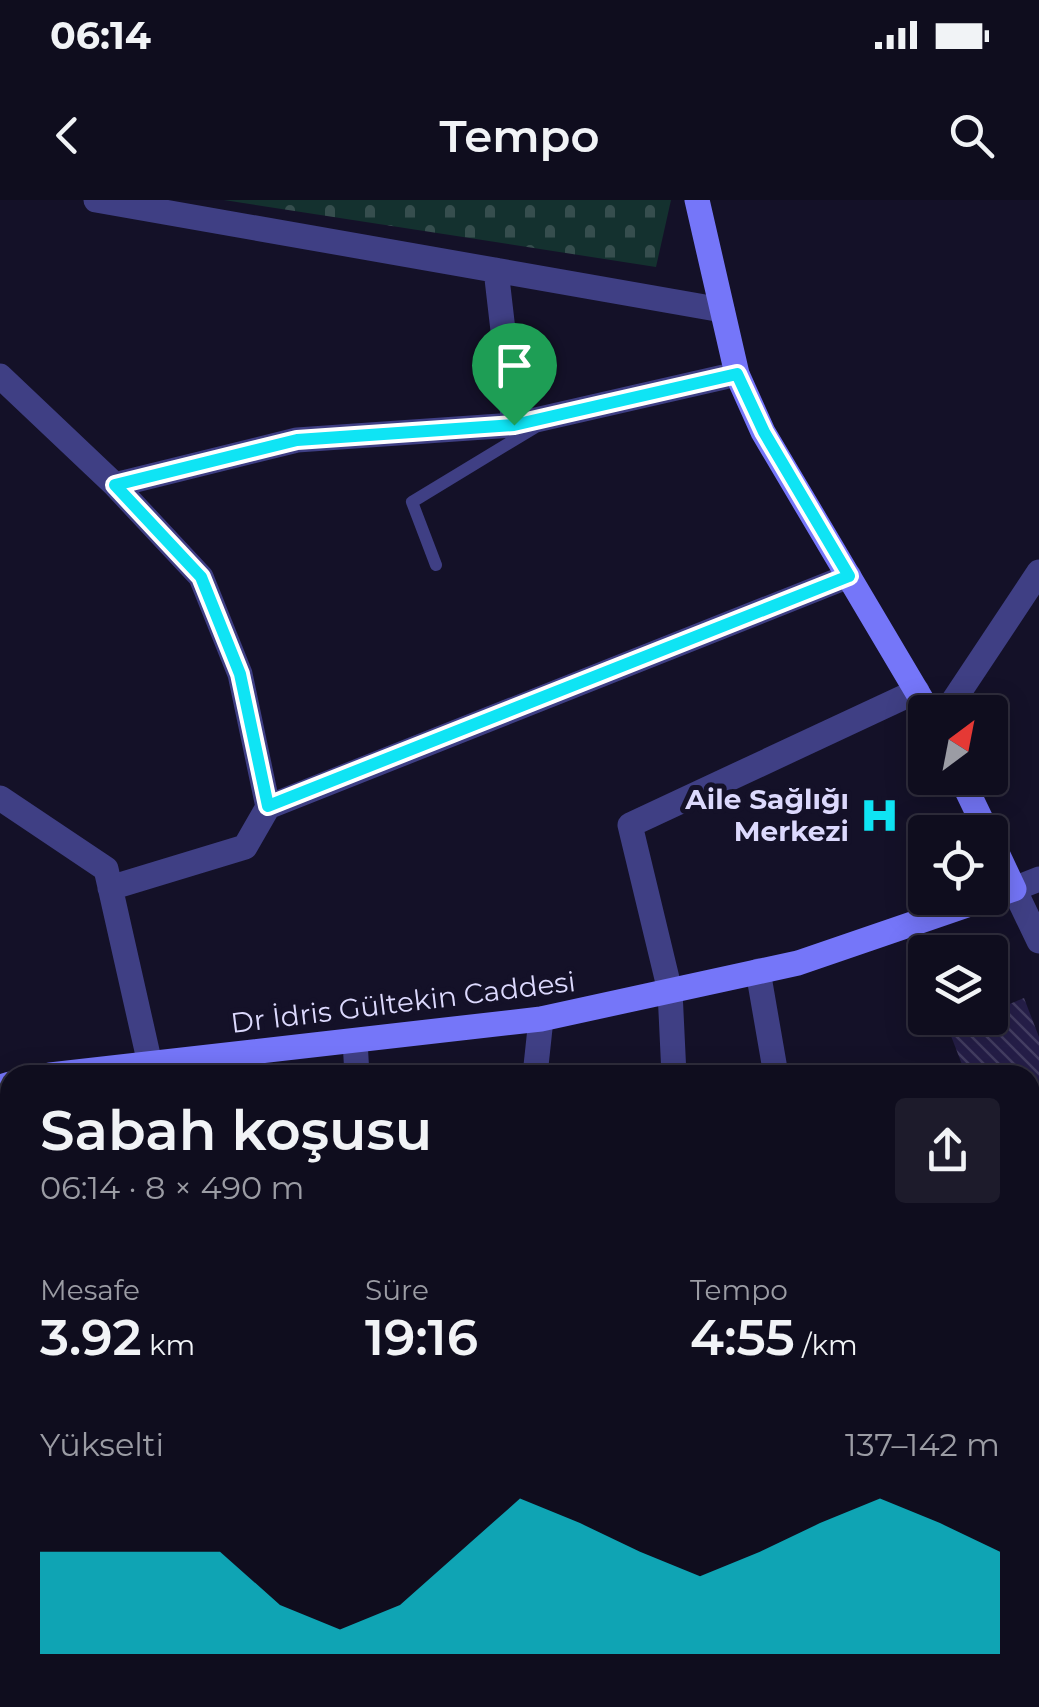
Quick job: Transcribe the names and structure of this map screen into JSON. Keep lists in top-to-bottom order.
{
  "streets": {
    "street": ["Dr İdris Gültekin Caddesi"]
  },
  "places": {
    "hospital": ["Aile Sağlığı Merkezi"]
  },
  "north": "top right",
  "page": {
    "status": "06:14",
    "header": "Tempo",
    "heading": ["Sabah koşusu", "06:14 · 8 × 490 m"],
    "stats": [
      ["Mesafe", "3.92 km"],
      ["Süre", "19:16"],
      ["Tempo", "4:55 /km"]
    ],
    "chart": ["Yükselti", "137–142 m"]
  }
}
